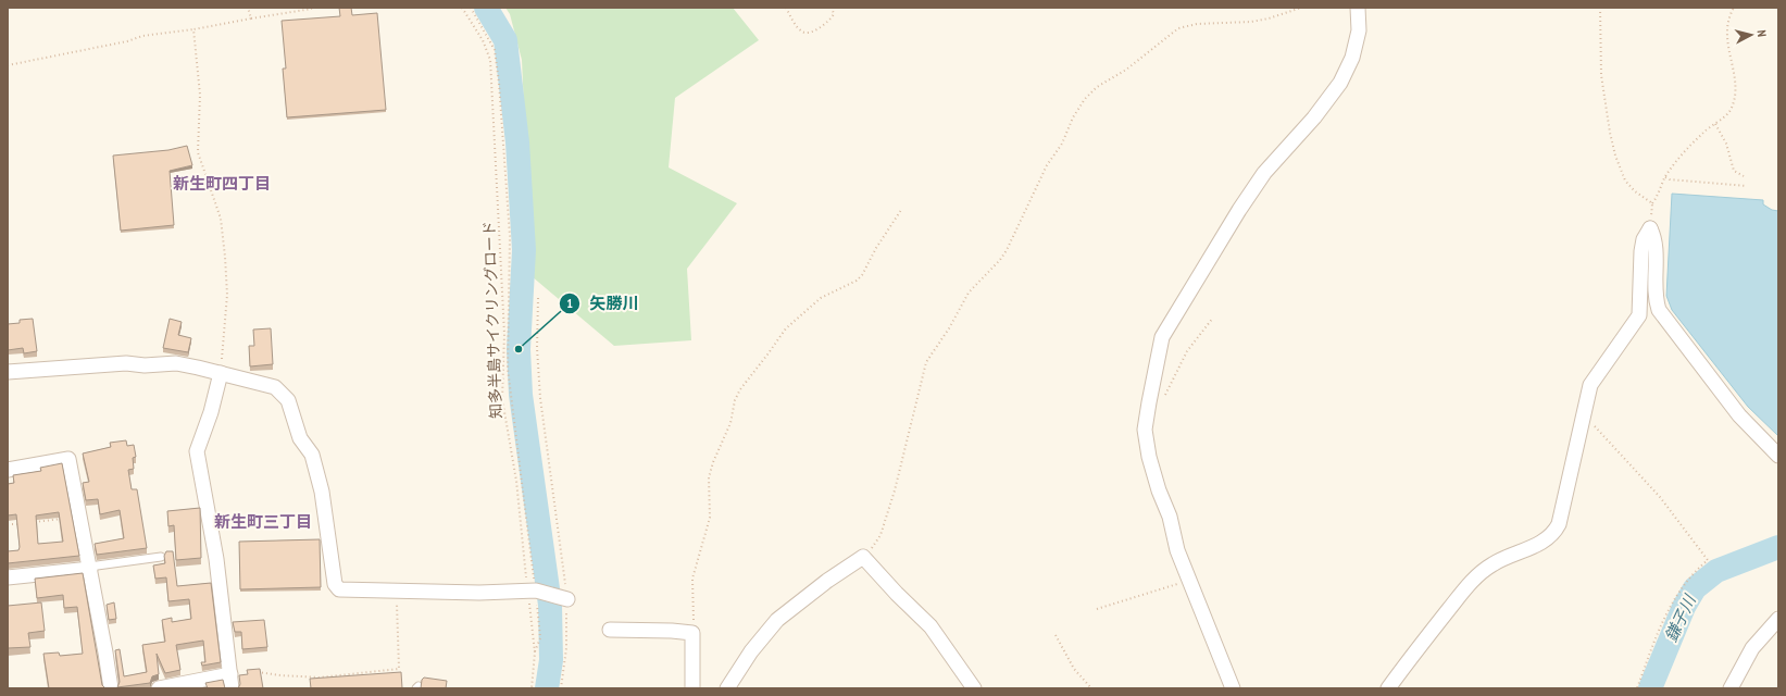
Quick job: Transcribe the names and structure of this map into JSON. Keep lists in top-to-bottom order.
{
  "streets": {
    "path": ["知多半島サイクリングロード"]
  },
  "districts": ["新生町四丁目", "新生町三丁目"],
  "water": ["鎌子川"],
  "places": ["矢勝川"],
  "north": "right"
}
